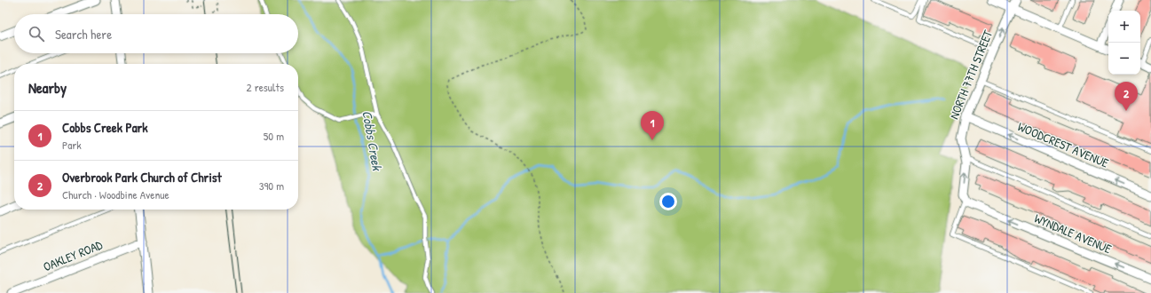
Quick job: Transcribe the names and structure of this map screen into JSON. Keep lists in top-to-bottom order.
{
  "streets": {
    "street": [
      "NORTH 77TH STREET",
      "WOODCREST AVENUE",
      "WYNDALE AVENUE",
      "OAKLEY ROAD"
    ]
  },
  "crossings": [
    ["NORTH 77TH STREET", "WOODCREST AVENUE"],
    ["NORTH 77TH STREET", "WYNDALE AVENUE"]
  ],
  "one_way": ["NORTH 77TH STREET", "WOODCREST AVENUE", "WYNDALE AVENUE"],
  "water": ["Cobbs Creek"],
  "page": {
    "map_buttons": ["+", "−"],
    "search": "Search here",
    "heading": ["Nearby", "2 results"],
    "pins": ["2", "1"],
    "list": [
      {
        "mark": "1",
        "name": "Cobbs Creek Park",
        "note": "Park",
        "value": "50 m"
      },
      {
        "mark": "2",
        "name": "Overbrook Park Church of Christ",
        "note": "Church · Woodbine Avenue",
        "value": "390 m"
      }
    ]
  }
}
